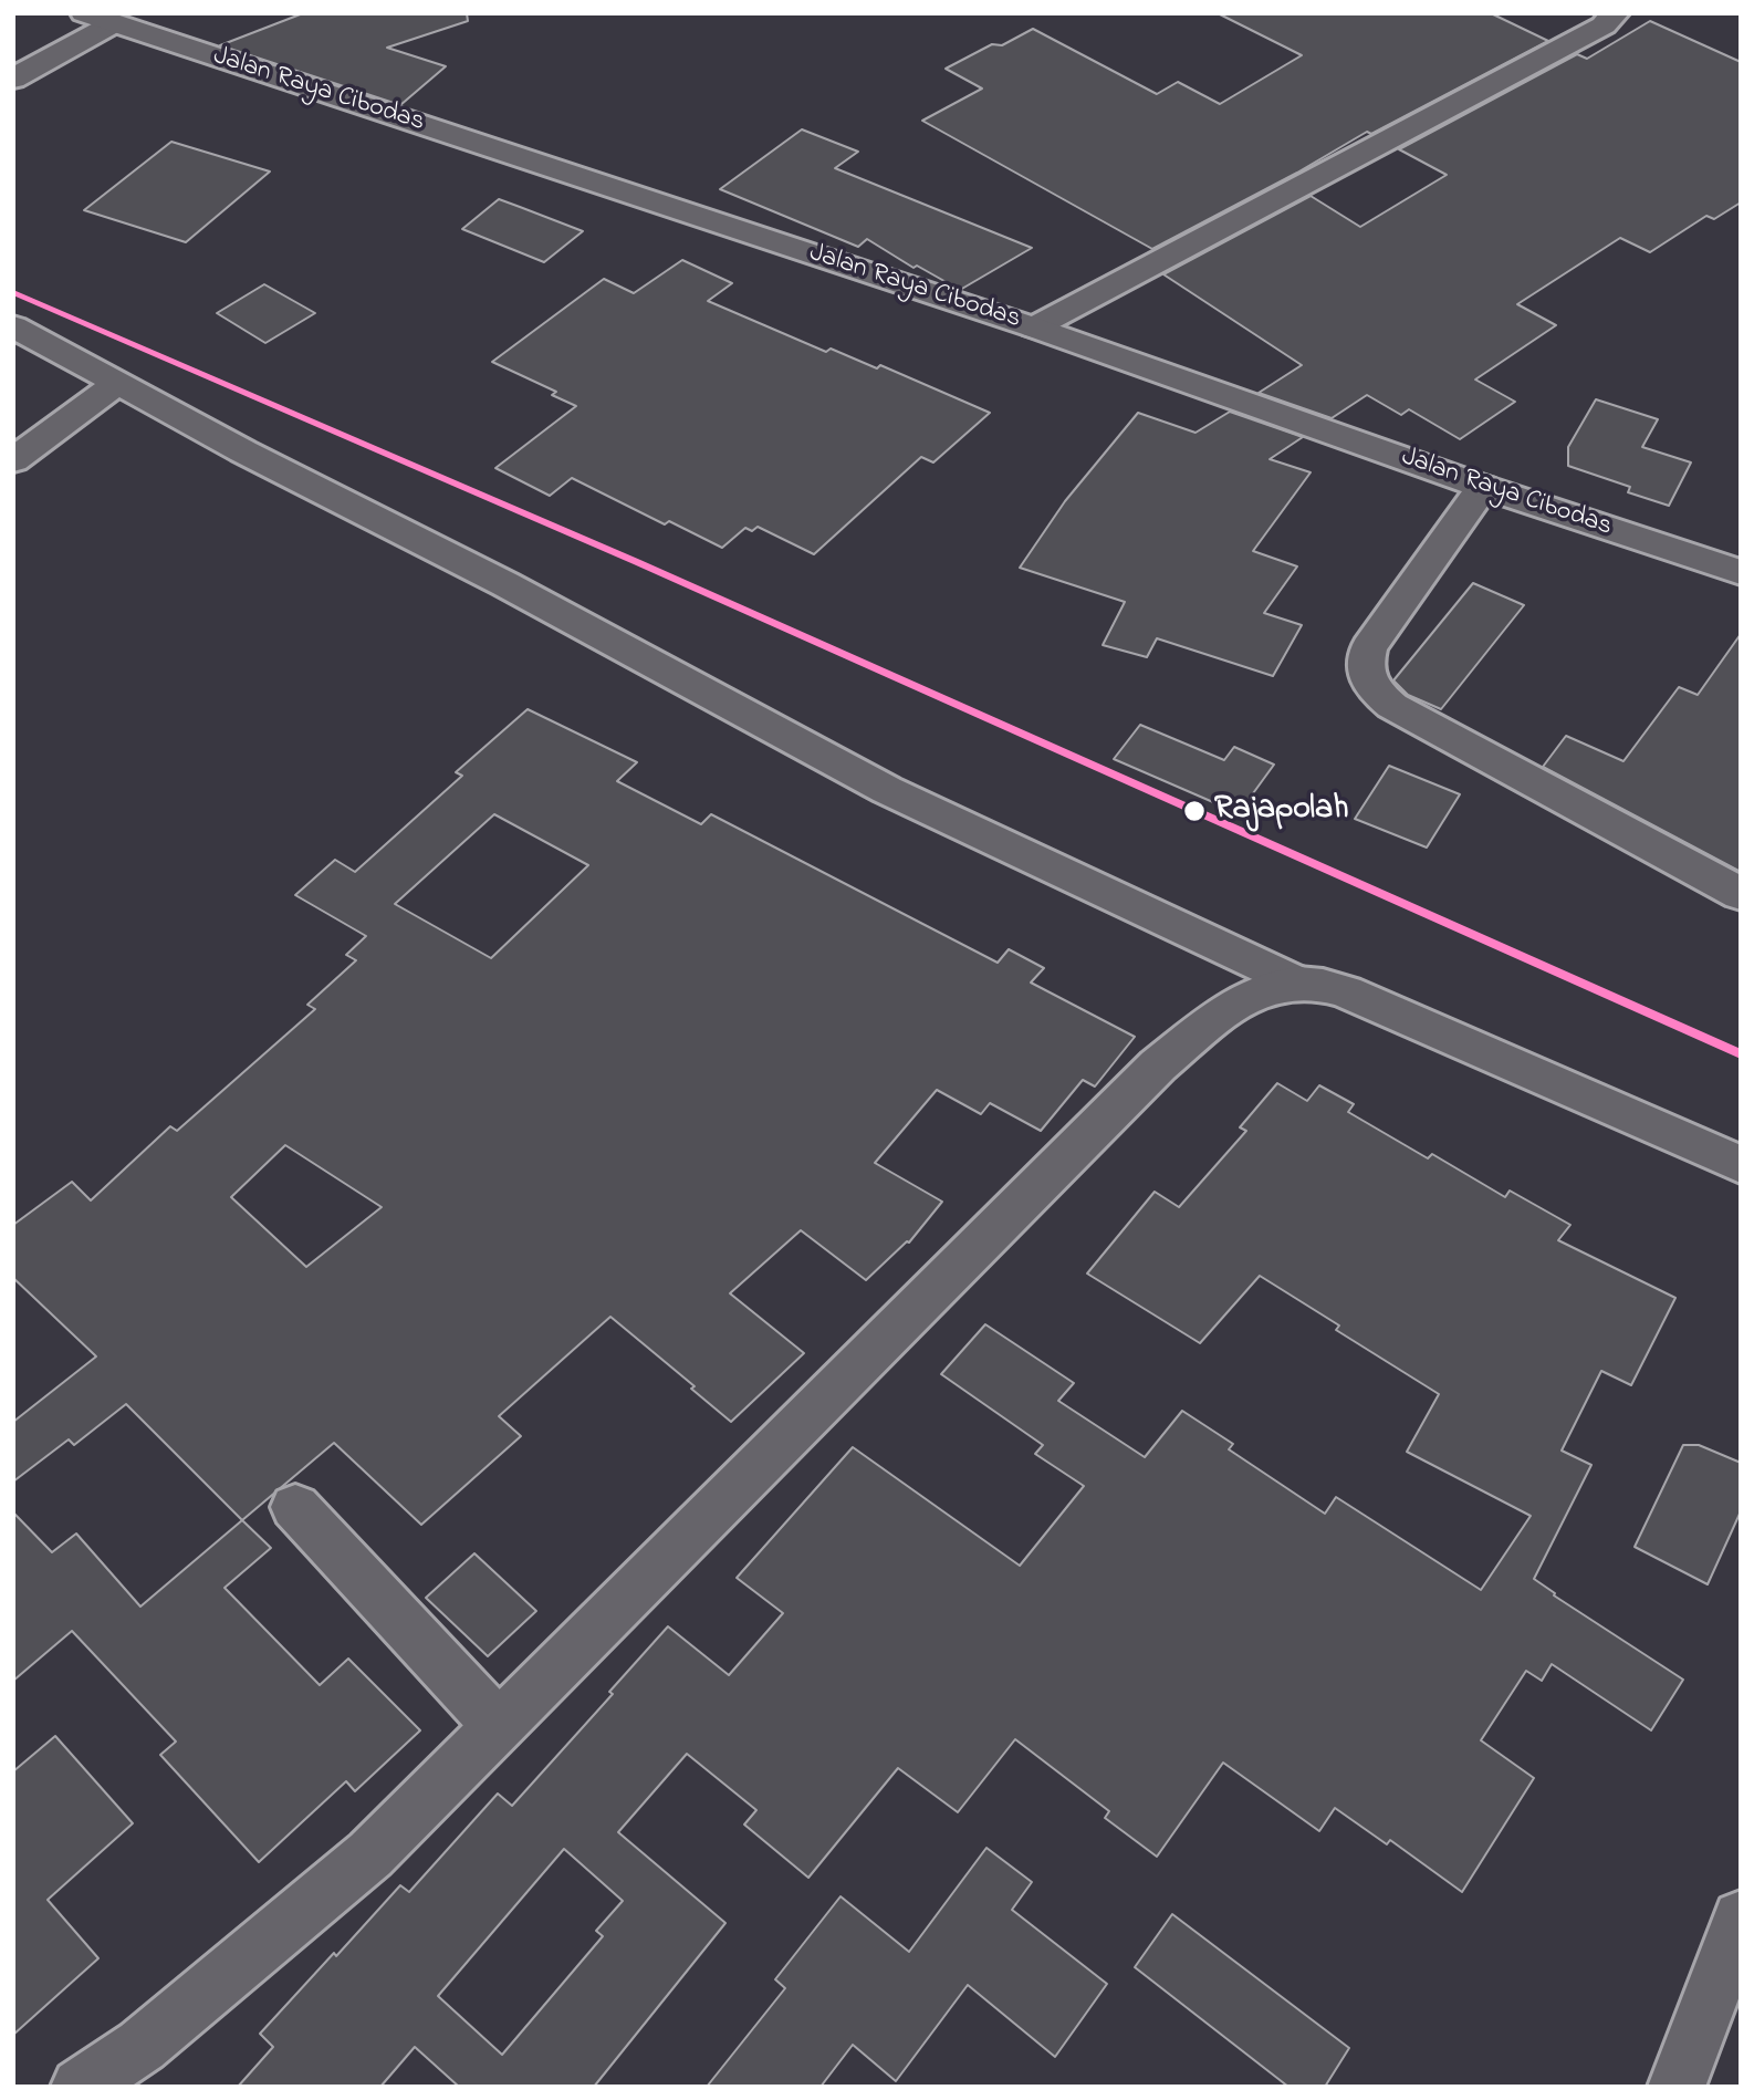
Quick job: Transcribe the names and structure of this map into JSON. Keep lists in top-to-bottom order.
{
  "streets": {
    "main road": ["Jalan Raya Cibodas"]
  },
  "places": ["Rajapolah"]
}
